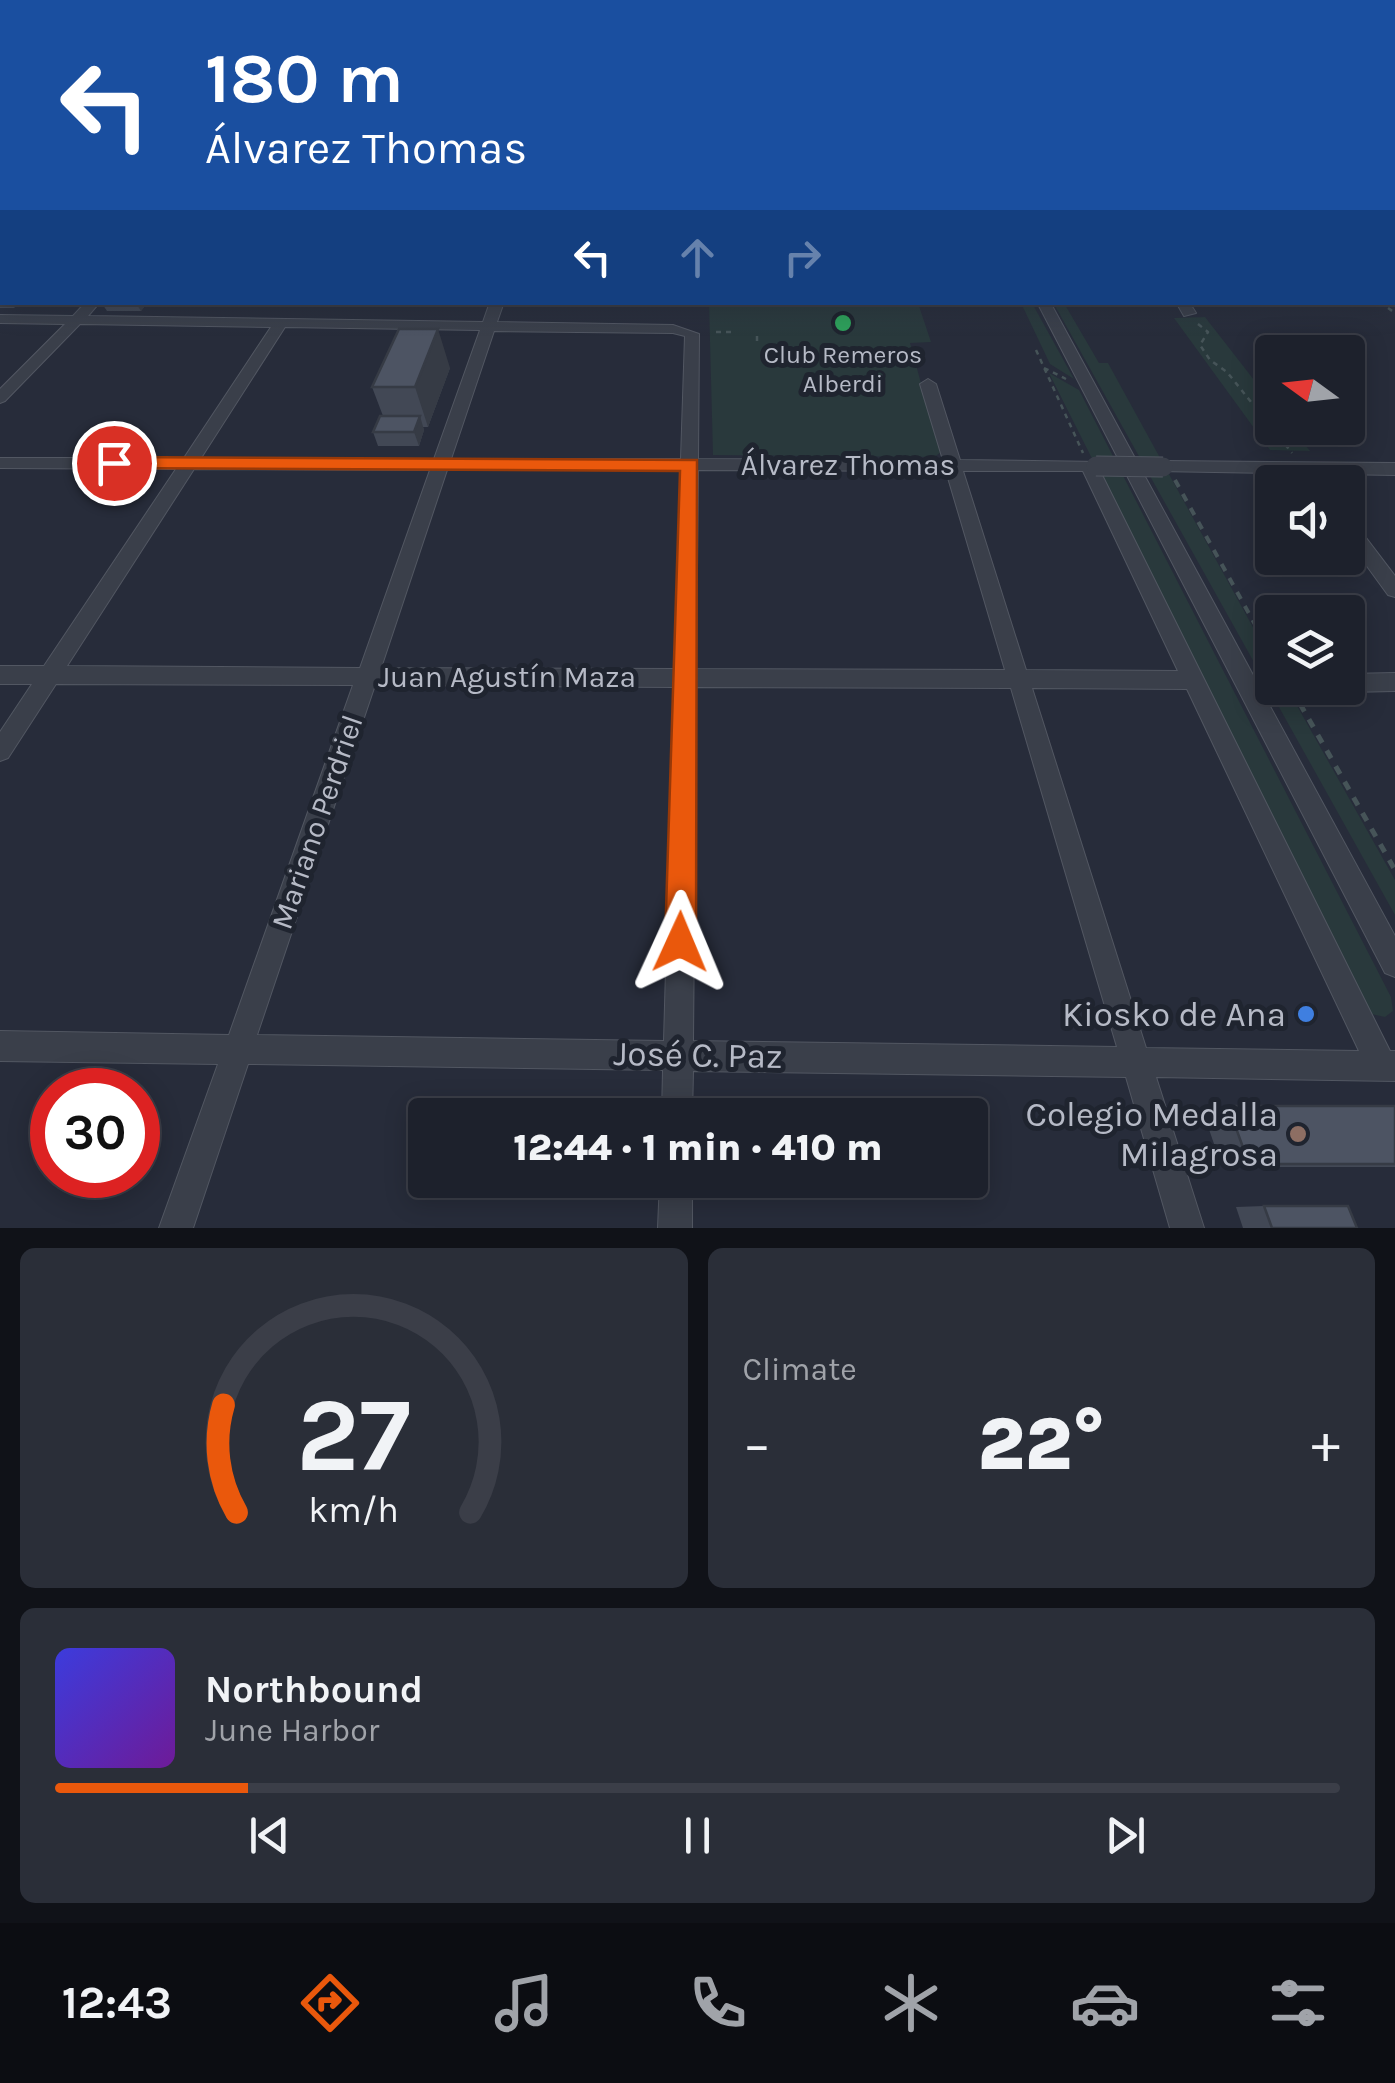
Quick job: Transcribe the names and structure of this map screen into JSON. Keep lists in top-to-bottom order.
{
  "streets": {
    "street": [
      "Álvarez Thomas",
      "Juan Agustín Maza",
      "Mariano Perdriel",
      "José C. Paz"
    ]
  },
  "crossings": [
    ["Álvarez Thomas", "Mariano Perdriel"],
    ["Juan Agustín Maza", "Mariano Perdriel"],
    ["Mariano Perdriel", "José C. Paz"]
  ],
  "places": ["Club Remeros Alberdi", "Kiosko de Ana", "Colegio Medalla Milagrosa"],
  "north": "left",
  "page": {
    "turn": ["180 m", "Álvarez Thomas"],
    "limit": "30",
    "trip": "12:44 · 1 min · 410 m",
    "tile": "Climate",
    "heat": ["−", "22°", "+"],
    "song": ["Northbound", "June Harbor"],
    "tabs": "12:43",
    "gauge": ["27", "km/h"]
  }
}
